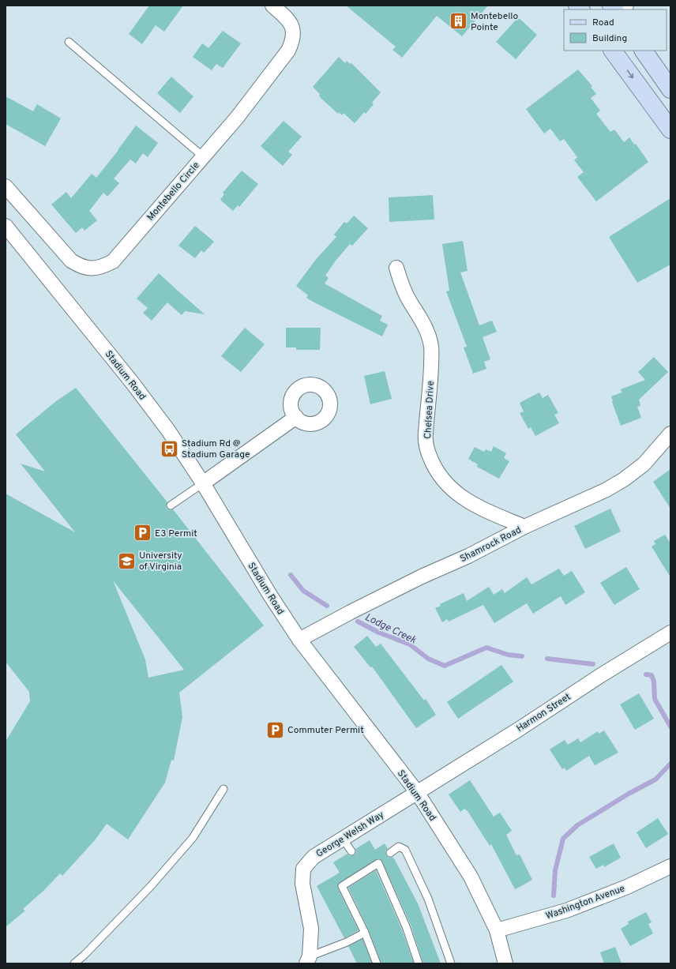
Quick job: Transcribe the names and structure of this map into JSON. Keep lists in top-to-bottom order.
{
  "streets": {
    "street": [
      "Montebello Circle",
      "Stadium Road",
      "Chelsea Drive",
      "Shamrock Road",
      "Harmon Street",
      "George Welsh Way",
      "Washington Avenue"
    ]
  },
  "crossings": [
    ["Stadium Road", "Shamrock Road"],
    ["Stadium Road", "Harmon Street"],
    ["Stadium Road", "George Welsh Way"],
    ["Stadium Road", "Washington Avenue"],
    ["Chelsea Drive", "Shamrock Road"],
    ["Harmon Street", "George Welsh Way"]
  ],
  "water": ["Lodge Creek"],
  "places": {
    "building": ["Montebello Pointe"],
    "bus stop": ["Stadium Rd @ Stadium Garage"],
    "parking": ["E3 Permit", "Commuter Permit"],
    "school or university": ["University of Virginia"]
  },
  "legend": ["Road", "Building"]
}
